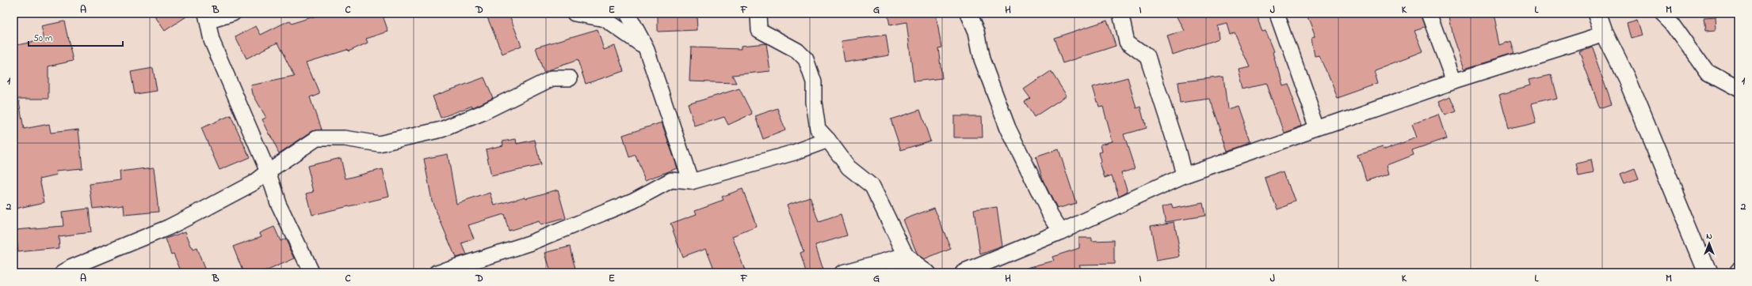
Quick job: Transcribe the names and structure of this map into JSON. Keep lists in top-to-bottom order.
{
  "scale_bar": "50 m",
  "north": "top",
  "grid": {
    "columns": [
      "A",
      "B",
      "C",
      "D",
      "E",
      "F",
      "G",
      "H",
      "I",
      "J",
      "K",
      "L",
      "M"
    ],
    "rows": ["1", "2"]
  }
}
